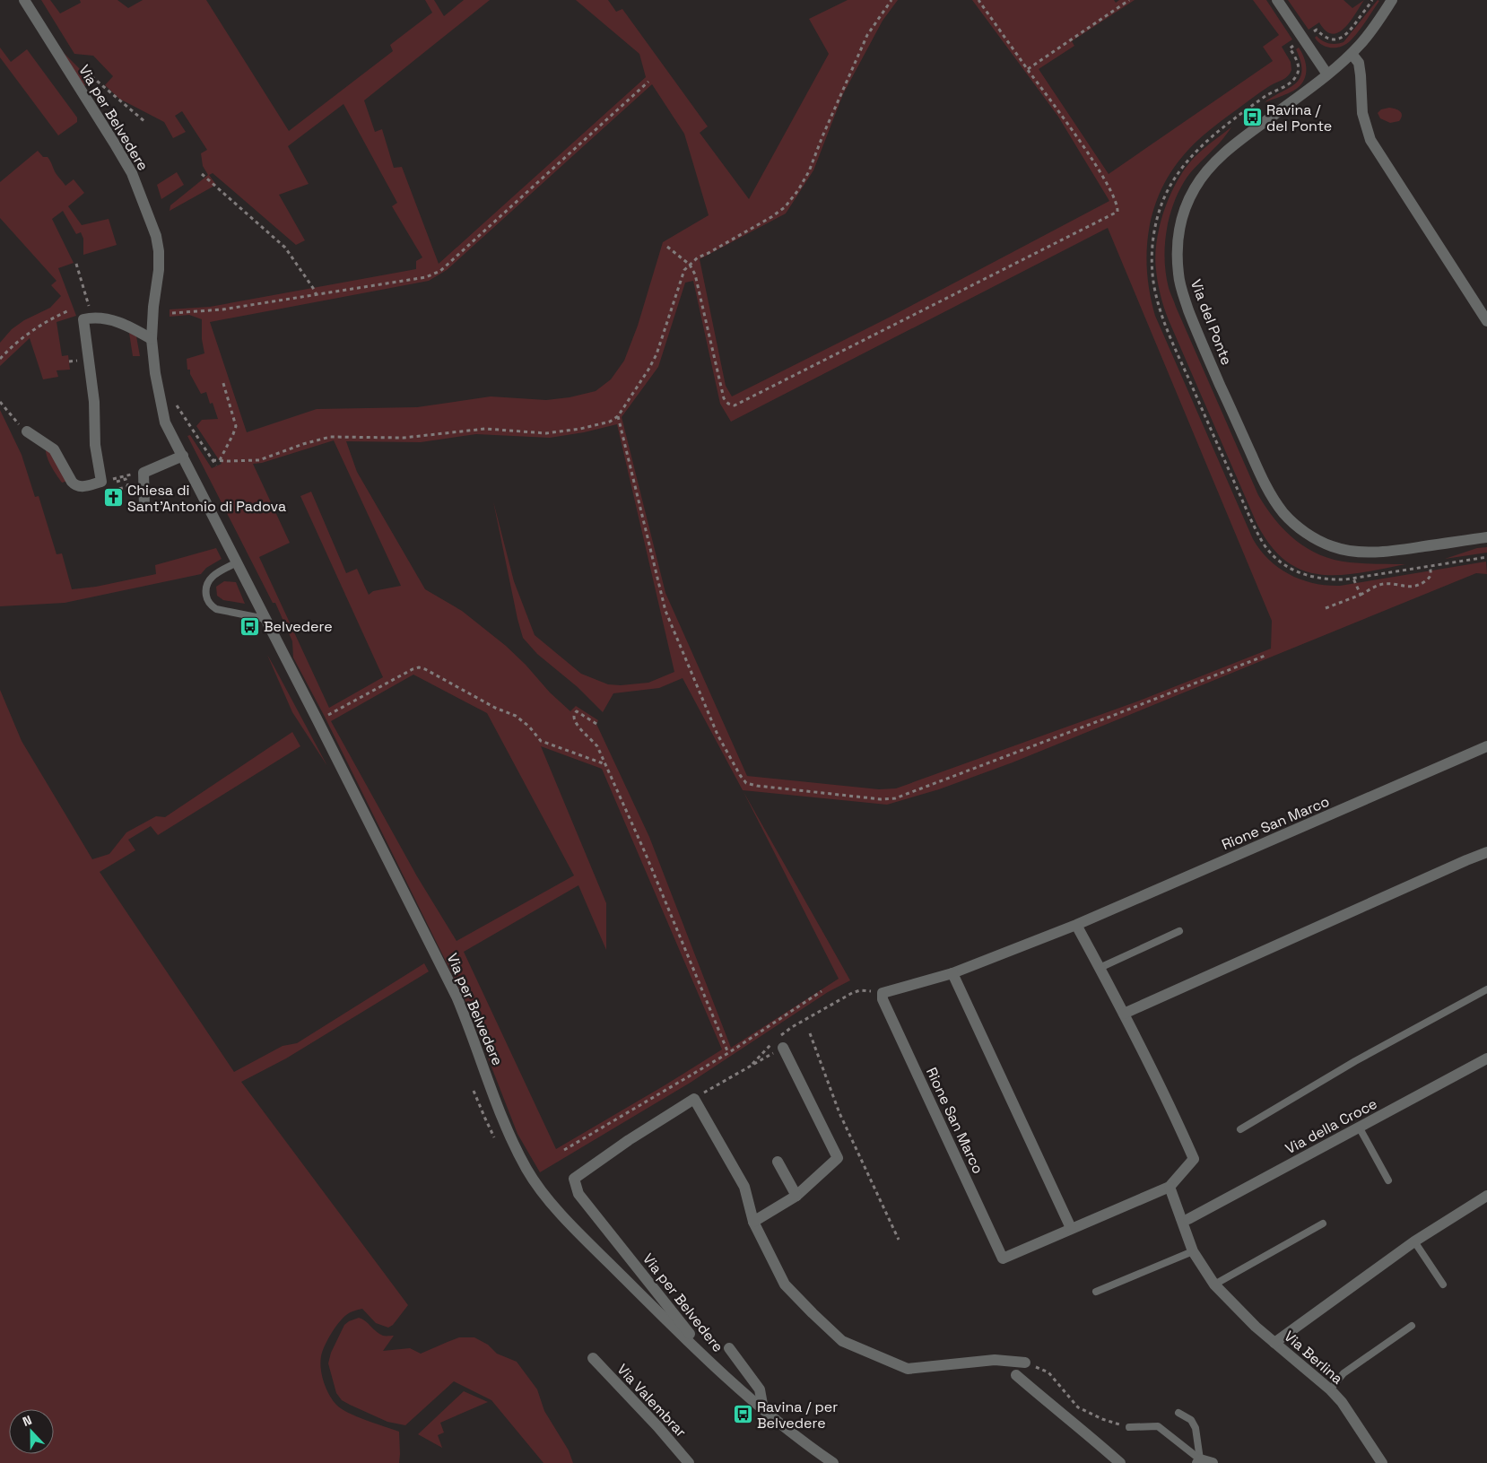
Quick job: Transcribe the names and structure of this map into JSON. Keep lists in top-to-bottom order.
{
  "streets": {
    "street": [
      "Via per Belvedere",
      "Via del Ponte",
      "Rione San Marco",
      "Via della Croce",
      "Via Berlina",
      "Via Valembrar"
    ]
  },
  "places": {
    "bus stop": ["Ravina / del Ponte", "Belvedere", "Ravina / per Belvedere"],
    "church": ["Chiesa di Sant'Antonio di Padova"]
  },
  "north": "top"
}
